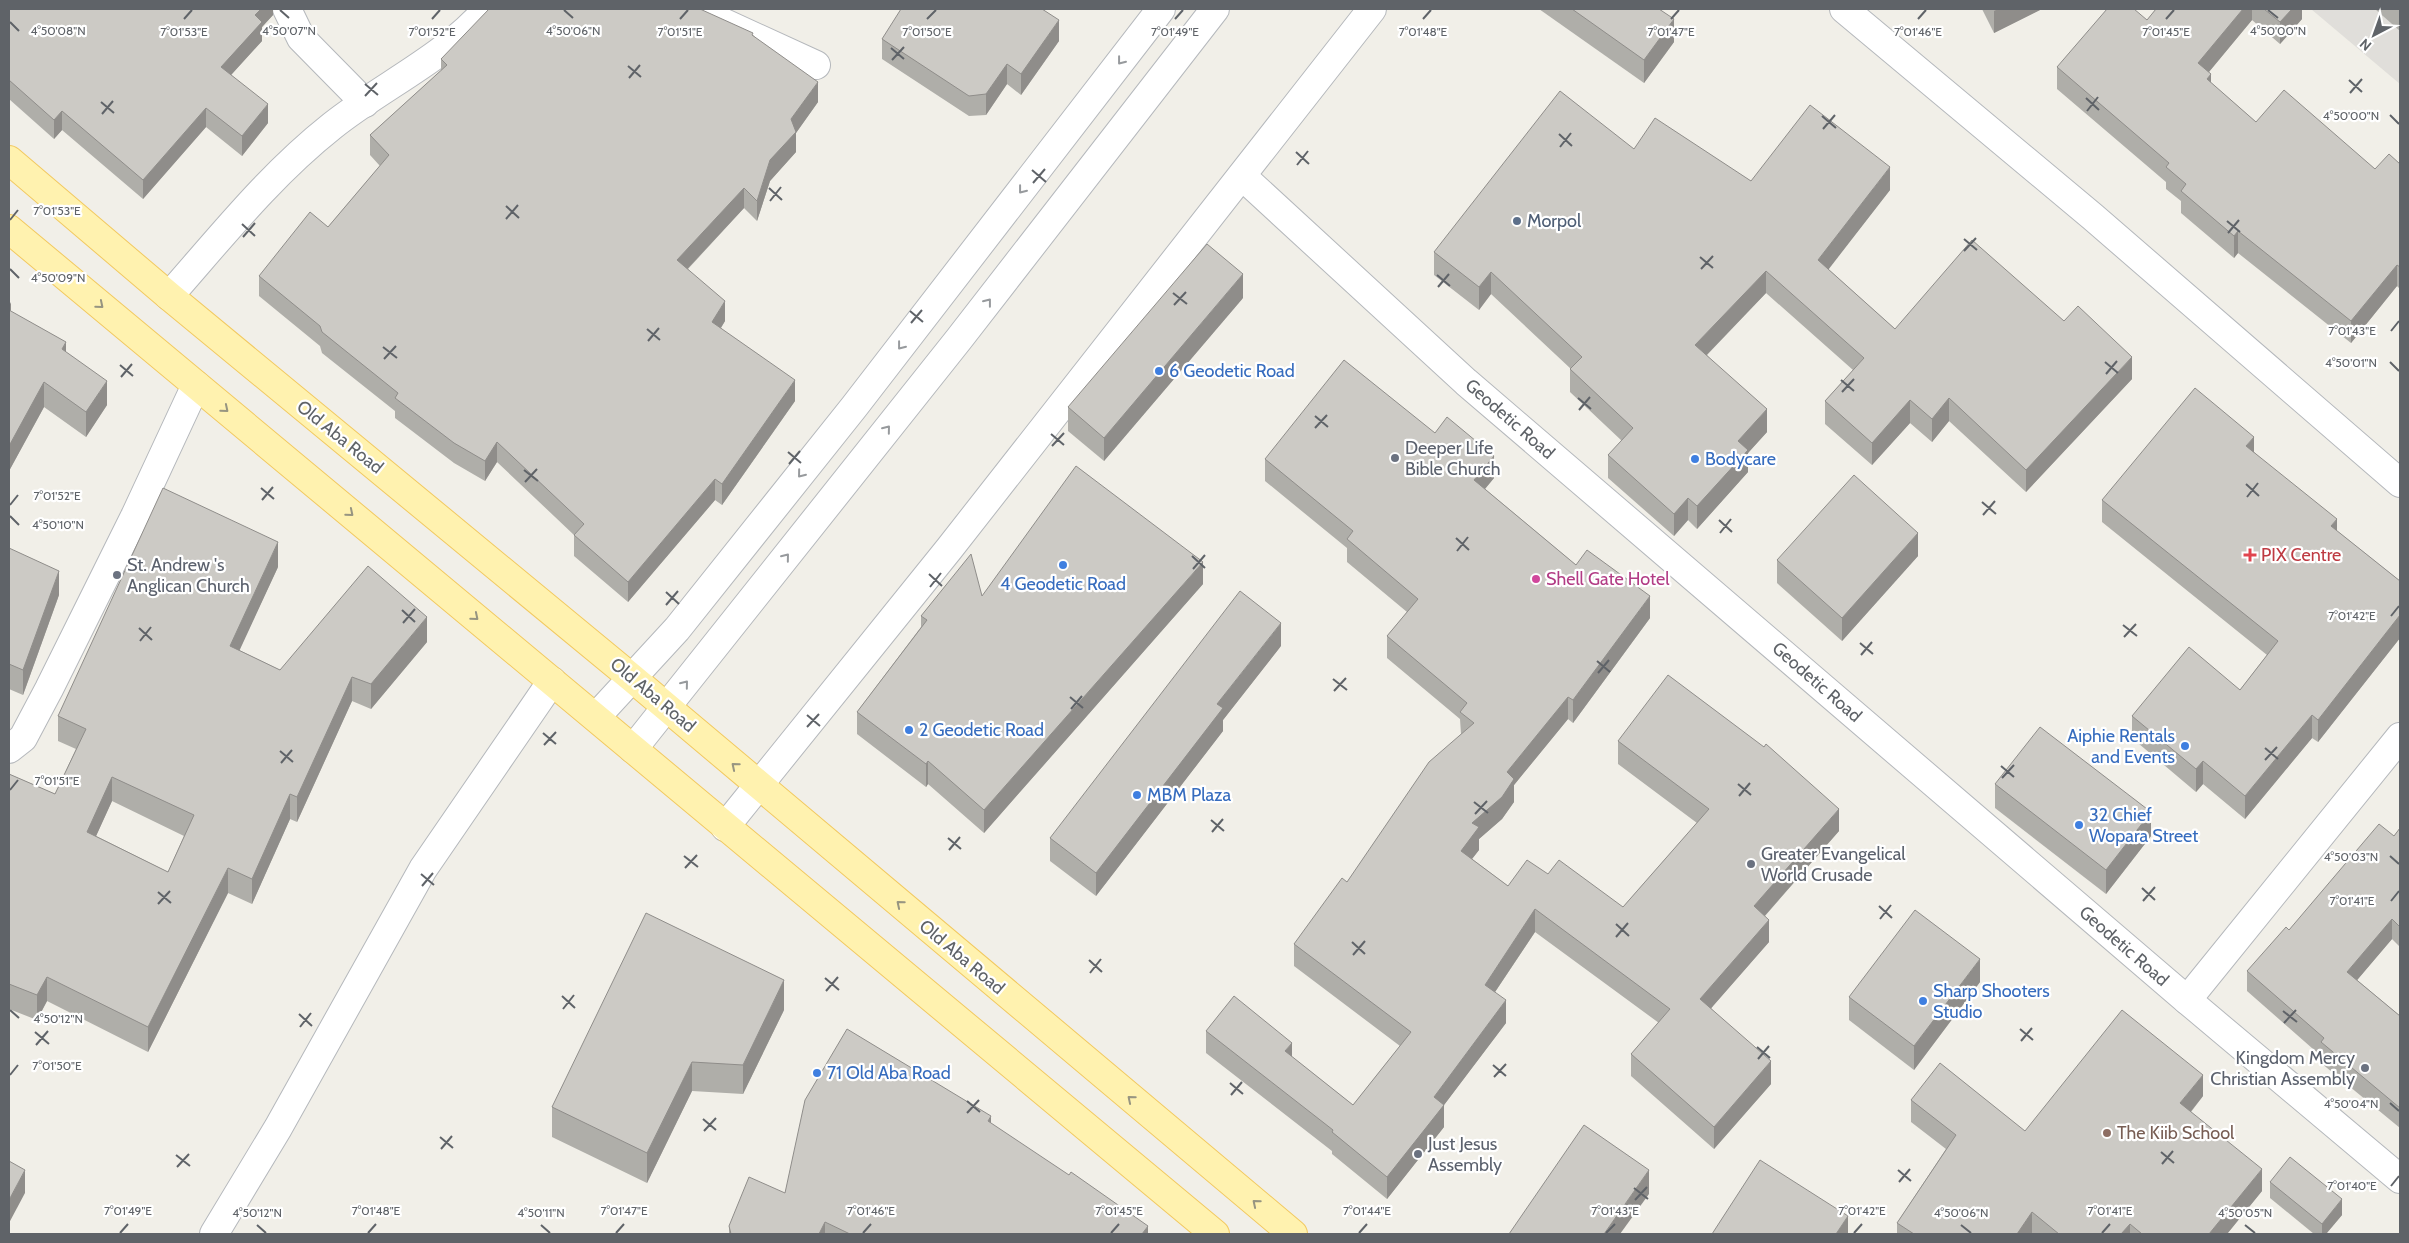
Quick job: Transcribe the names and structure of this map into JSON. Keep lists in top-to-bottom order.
{
  "streets": {
    "main road": ["Old Aba Road"],
    "street": ["Geodetic Road"]
  },
  "places": {
    "other": [
      "Morpol",
      "6 Geodetic Road",
      "Deeper Life Bible Church",
      "Bodycare",
      "4 Geodetic Road",
      "St. Andrew 's Anglican Church",
      "Shell Gate Hotel",
      "2 Geodetic Road",
      "Aiphie Rentals and Events",
      "MBM Plaza",
      "32 Chief Wopara Street",
      "Greater Evangelical World Crusade",
      "Sharp Shooters Studio",
      "Kingdom Mercy Christian Assembly",
      "71 Old Aba Road",
      "The Kiib School",
      "Just Jesus Assembly"
    ],
    "health": ["PIX Centre"]
  },
  "north": "bottom left",
  "coordinates": [
    "4°50'08\"N",
    "4°50'07\"N",
    "4°50'06\"N",
    "4°50'00\"N",
    "7°01'53\"E",
    "7°01'52\"E",
    "7°01'51\"E",
    "7°01'50\"E",
    "7°01'49\"E",
    "7°01'48\"E",
    "7°01'47\"E",
    "7°01'46\"E",
    "7°01'45\"E",
    "4°50'09\"N",
    "7°01'43\"E",
    "4°50'01\"N",
    "4°50'10\"N",
    "7°01'42\"E",
    "4°50'03\"N",
    "7°01'41\"E",
    "4°50'12\"N",
    "4°50'04\"N",
    "7°01'40\"E",
    "7°01'44\"E",
    "4°50'11\"N",
    "4°50'05\"N"
  ]
}
